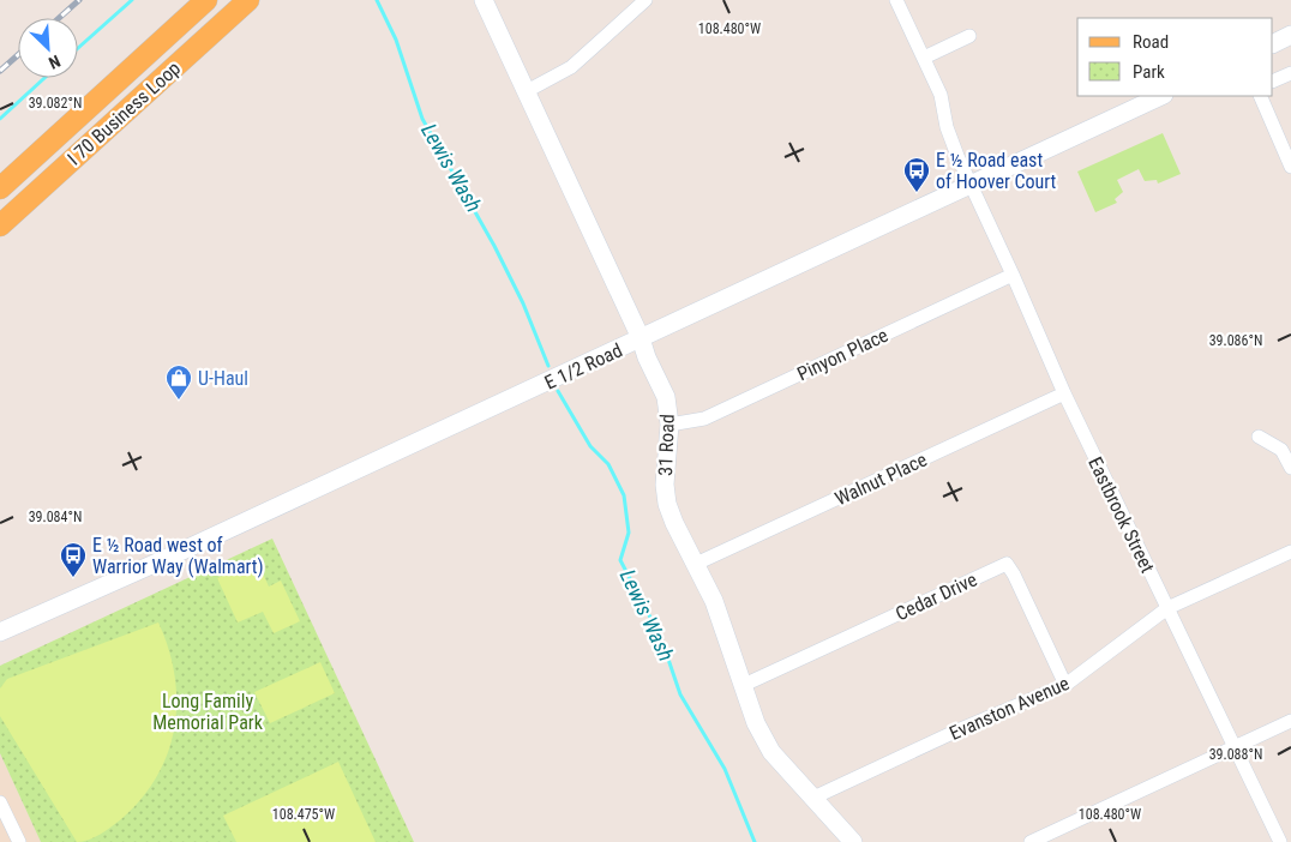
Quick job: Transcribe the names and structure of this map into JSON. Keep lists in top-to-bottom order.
{
  "streets": {
    "main road": ["I 70 Business Loop", "E 1/2 Road", "31 Road"],
    "street": [
      "Pinyon Place",
      "Walnut Place",
      "Eastbrook Street",
      "Cedar Drive",
      "Evanston Avenue"
    ]
  },
  "crossings": [
    ["Pinyon Place", "31 Road"],
    ["Pinyon Place", "Eastbrook Street"],
    ["E 1/2 Road", "31 Road"],
    ["E 1/2 Road", "Eastbrook Street"],
    ["31 Road", "Walnut Place"],
    ["31 Road", "Cedar Drive"],
    ["31 Road", "Evanston Avenue"],
    ["Walnut Place", "Eastbrook Street"],
    ["Eastbrook Street", "Evanston Avenue"],
    ["Cedar Drive", "Evanston Avenue"]
  ],
  "water": ["Lewis Wash"],
  "parks": ["Long Family Memorial Park"],
  "places": {
    "bus stop": ["E ½ Road east of Hoover Court", "E ½ Road west of Warrior Way (Walmart)"],
    "shop": ["U-Haul"]
  },
  "legend": ["Road", "Park"],
  "north": "bottom right",
  "coordinates": [
    "108.480°W",
    "39.082°N",
    "39.086°N",
    "39.084°N",
    "39.088°N",
    "108.475°W"
  ]
}
